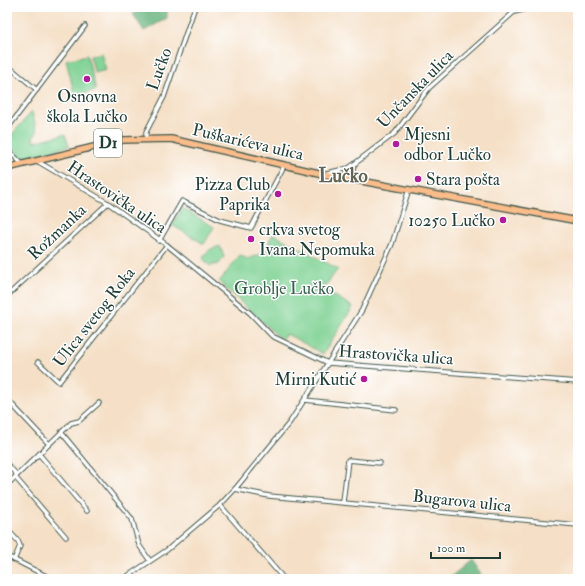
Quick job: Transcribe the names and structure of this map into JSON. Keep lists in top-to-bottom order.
{
  "streets": {
    "main road": ["Puškarićeva ulica", "D1"],
    "street": [
      "Lučko",
      "Unčanska ulica",
      "Hrastovička ulica",
      "Rožmanka",
      "Ulica svetog Roka",
      "Bugarova ulica"
    ]
  },
  "crossings": [
    ["Lučko", "Puškarićeva ulica"],
    ["Unčanska ulica", "Puškarićeva ulica"],
    ["Puškarićeva ulica", "Hrastovička ulica"],
    ["Hrastovička ulica", "Rožmanka"],
    ["Hrastovička ulica", "Ulica svetog Roka"]
  ],
  "districts": ["Lučko"],
  "parks": ["Groblje Lučko"],
  "places": [
    "Osnovna škola Lučko",
    "Mjesni odbor Lučko",
    "Stara pošta",
    "Pizza Club Paprika",
    "10250 Lučko",
    "crkva svetog Ivana Nepomuka",
    "Mirni Kutić"
  ],
  "scale_bar": "100 m"
}
